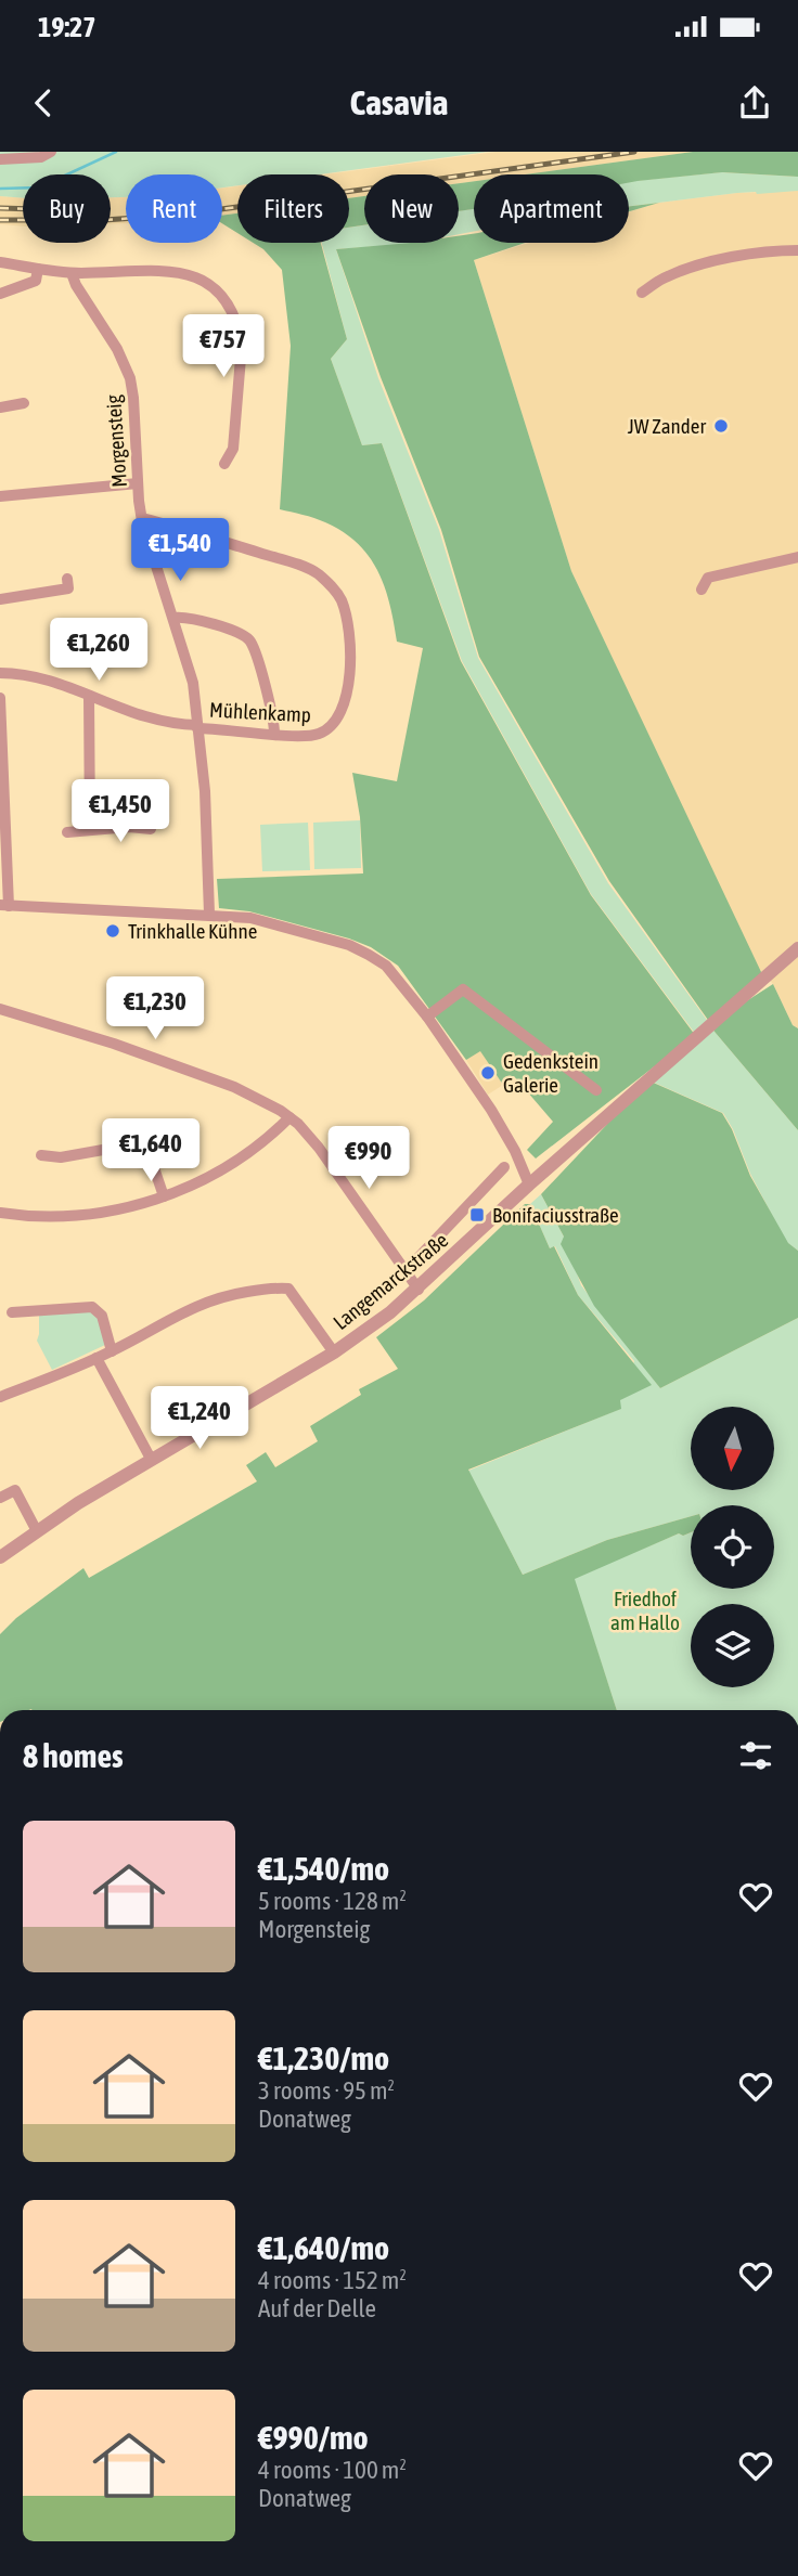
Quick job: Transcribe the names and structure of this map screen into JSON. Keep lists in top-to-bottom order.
{
  "streets": {
    "street": ["Morgensteig", "Mühlenkamp", "Langemarckstraße"]
  },
  "crossings": [
    ["Morgensteig", "Mühlenkamp"]
  ],
  "parks": ["Friedhof am Hallo"],
  "places": {
    "other": ["JW Zander", "Trinkhalle Kühne", "Gedenkstein Galerie"],
    "transit": ["Bonifaciusstraße"]
  },
  "north": "bottom",
  "page": {
    "status": "19:27",
    "header": "Casavia",
    "chip": [
      "Buy",
      "Rent",
      "Filters",
      "New",
      "Apartment"
    ],
    "price": [
      "€757",
      "€1,540",
      "€1,260",
      "€1,450",
      "€1,230",
      "€1,640",
      "€990",
      "€1,240"
    ],
    "heading": "8 homes",
    "list": [
      {
        "name": "€1,540/mo",
        "note": "5 rooms · 128 m² · Morgensteig"
      },
      {
        "name": "€1,230/mo",
        "note": "3 rooms · 95 m² · Donatweg"
      },
      {
        "name": "€1,640/mo",
        "note": "4 rooms · 152 m² · Auf der Delle"
      },
      {
        "name": "€990/mo",
        "note": "4 rooms · 100 m² · Donatweg"
      }
    ]
  }
}
